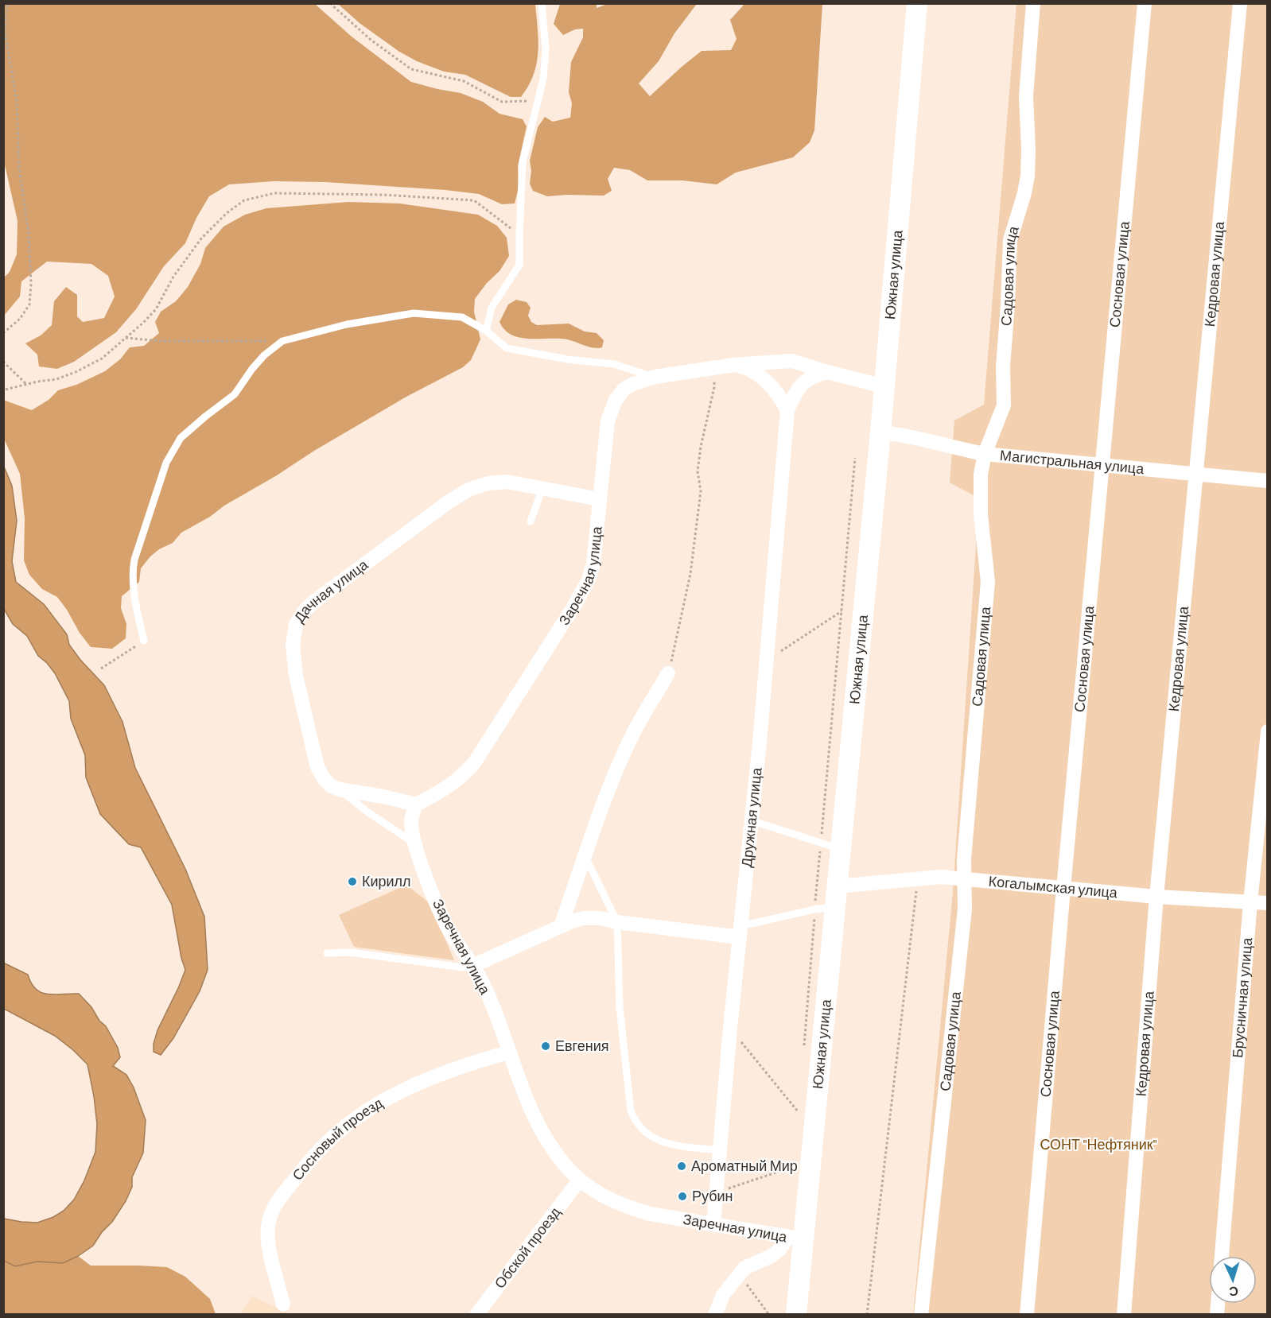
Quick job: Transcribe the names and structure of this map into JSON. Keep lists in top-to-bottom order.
{
  "streets": {
    "street": [
      "Южная улица",
      "Сосновая улица",
      "Кедровая улица",
      "Садовая улица",
      "Магистральная улица",
      "Заречная улица",
      "Дачная улица",
      "Дружная улица",
      "Когалымская улица",
      "Брусничная улица",
      "Сосновый проезд",
      "Обской проезд"
    ]
  },
  "crossings": [
    ["Южная улица", "Магистральная улица"],
    ["Южная улица", "Заречная улица"],
    ["Южная улица", "Когалымская улица"],
    ["Сосновая улица", "Магистральная улица"],
    ["Сосновая улица", "Когалымская улица"],
    ["Кедровая улица", "Магистральная улица"],
    ["Кедровая улица", "Когалымская улица"],
    ["Садовая улица", "Магистральная улица"],
    ["Садовая улица", "Когалымская улица"],
    ["Заречная улица", "Дачная улица"],
    ["Заречная улица", "Дружная улица"],
    ["Заречная улица", "Сосновый проезд"],
    ["Заречная улица", "Обской проезд"],
    ["Когалымская улица", "Брусничная улица"]
  ],
  "parks": ["СОНТ \"Нефтяник\""],
  "places": [
    "Кирилл",
    "Евгения",
    "Ароматный Мир",
    "Рубин"
  ],
  "north": "bottom"
}
